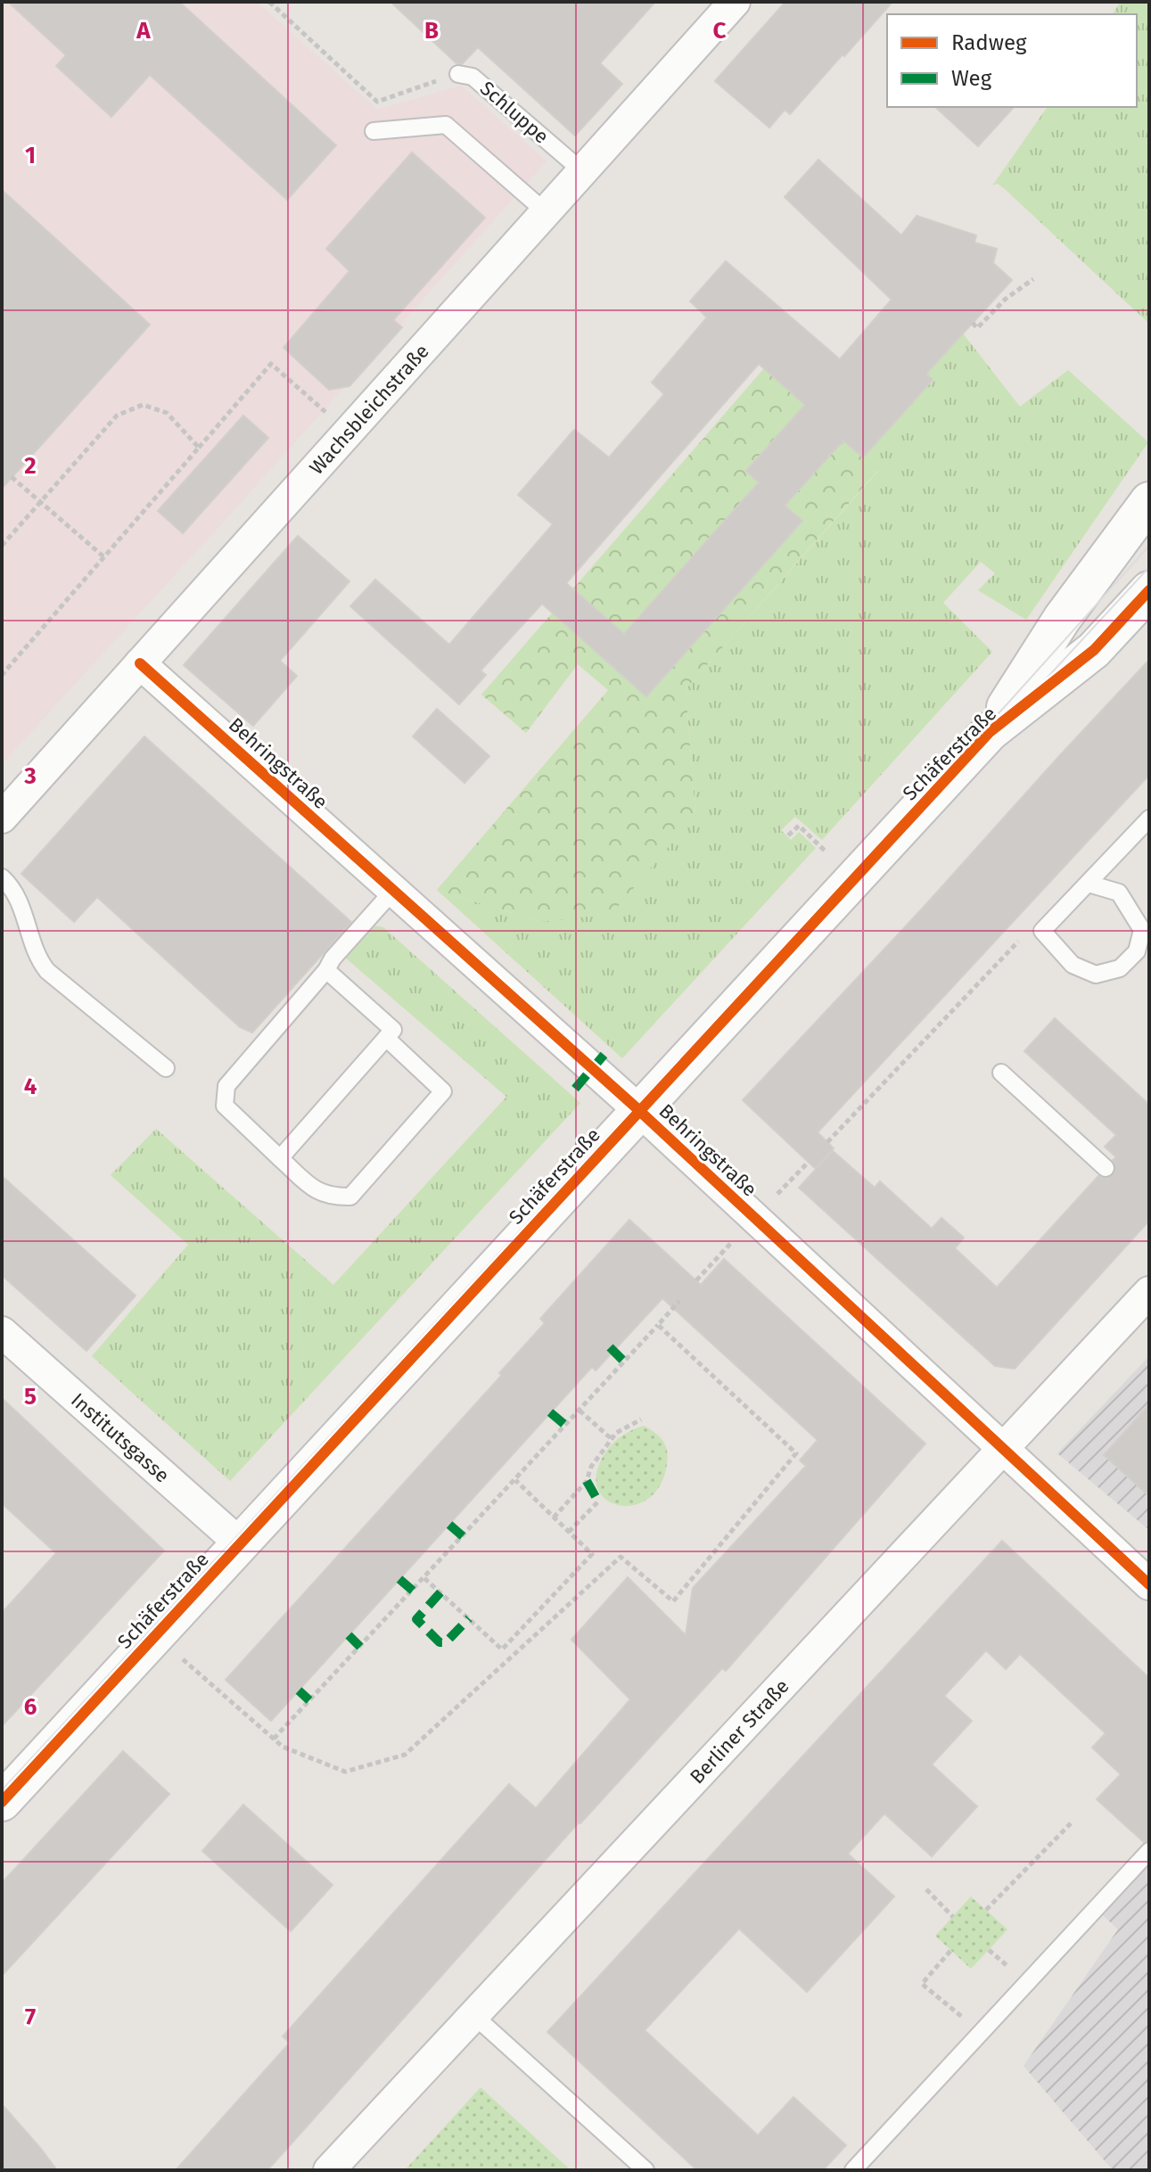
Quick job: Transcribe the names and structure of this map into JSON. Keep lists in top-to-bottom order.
{
  "streets": {
    "street": [
      "Wachsbleichstraße",
      "Schäferstraße",
      "Behringstraße",
      "Institutsgasse",
      "Berliner Straße"
    ],
    "lane": ["Schluppe"]
  },
  "crossings": [
    ["Schluppe", "Wachsbleichstraße"],
    ["Wachsbleichstraße", "Behringstraße"],
    ["Schäferstraße", "Behringstraße"],
    ["Schäferstraße", "Institutsgasse"],
    ["Behringstraße", "Berliner Straße"]
  ],
  "legend": ["Radweg", "Weg"],
  "grid": {
    "columns": ["A", "B", "C"],
    "rows": [
      "1",
      "2",
      "3",
      "4",
      "5",
      "6",
      "7"
    ]
  }
}
